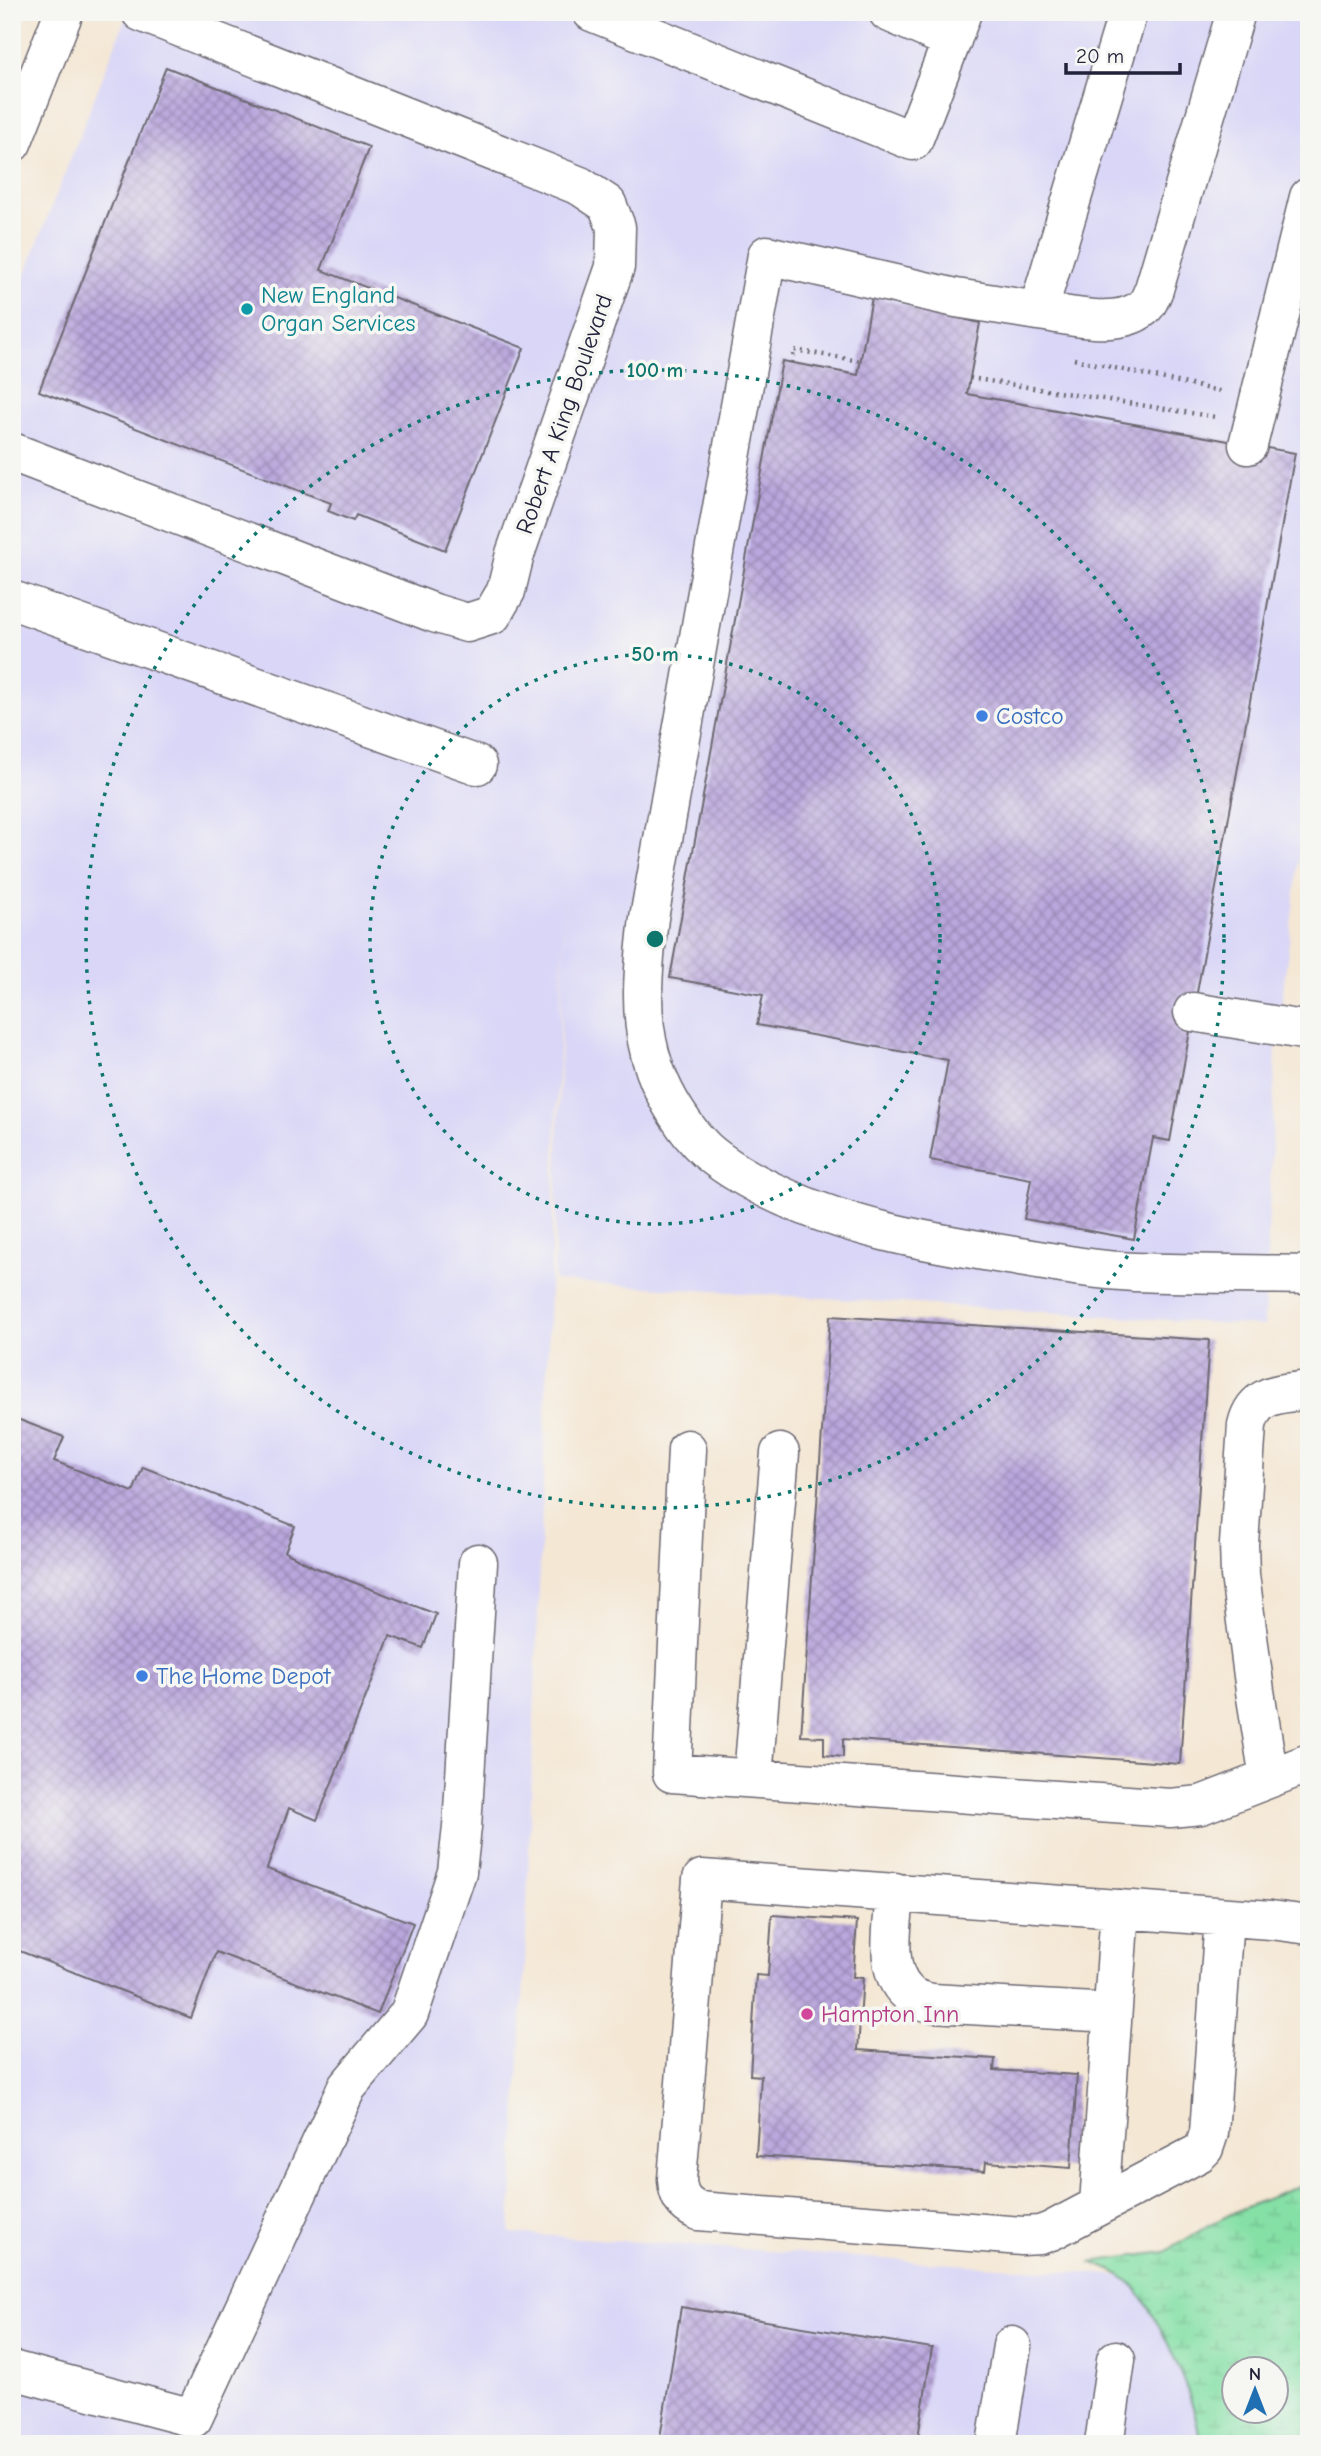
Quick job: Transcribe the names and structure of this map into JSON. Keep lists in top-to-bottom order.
{
  "streets": {
    "street": ["Robert A King Boulevard"]
  },
  "places": [
    "New England Organ Services",
    "Costco",
    "The Home Depot",
    "Hampton Inn"
  ],
  "scale_bar": "20 m",
  "north": "top",
  "rings": ["100 m", "50 m"]
}
